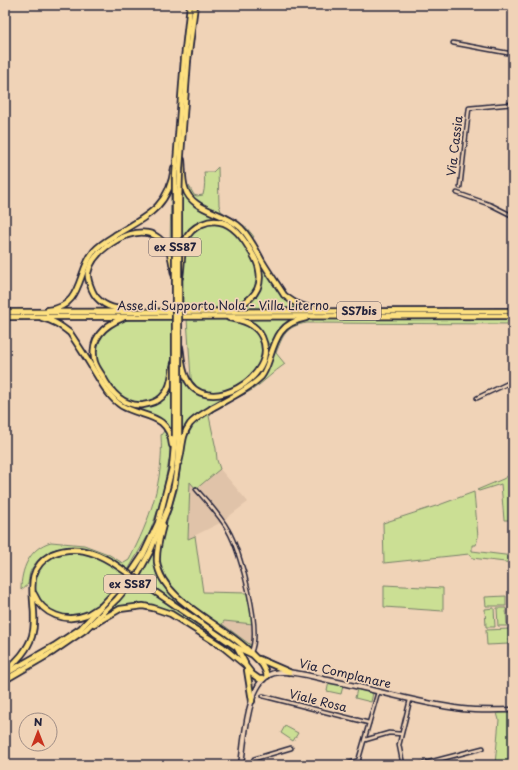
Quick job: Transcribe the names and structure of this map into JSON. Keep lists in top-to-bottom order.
{
  "streets": {
    "highway": ["ex SS87", "Asse di Supporto Nola - Villa Literno", "SS7bis"],
    "main road": ["Via Complanare"],
    "street": ["Via Cassia", "Viale Rosa"]
  },
  "north": "top"
}
